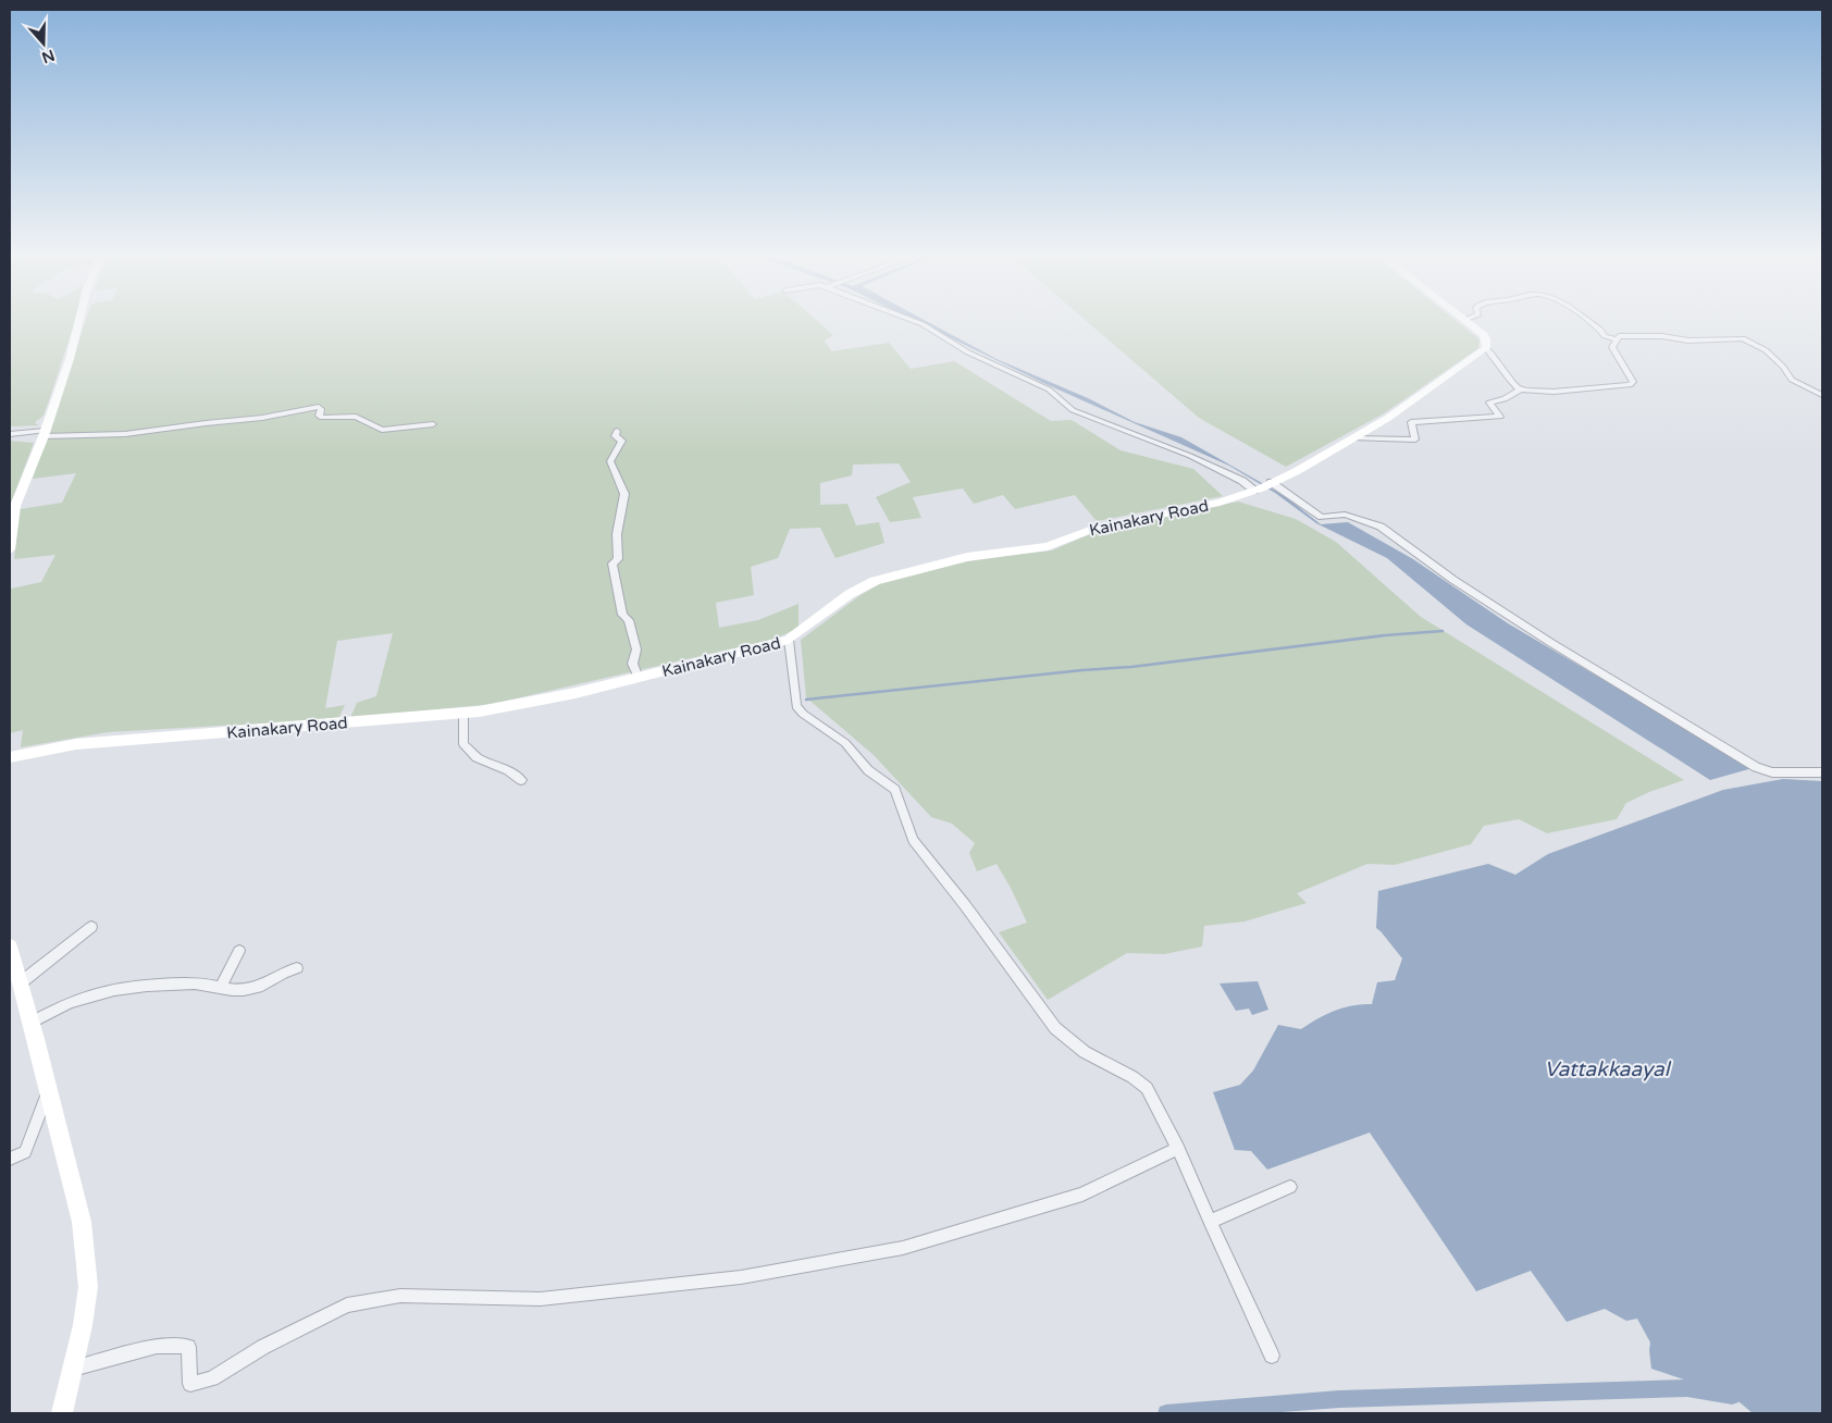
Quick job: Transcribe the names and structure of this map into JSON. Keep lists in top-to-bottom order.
{
  "streets": {
    "main road": ["Kainakary Road"]
  },
  "water": ["Vattakkaayal"],
  "north": "bottom"
}
